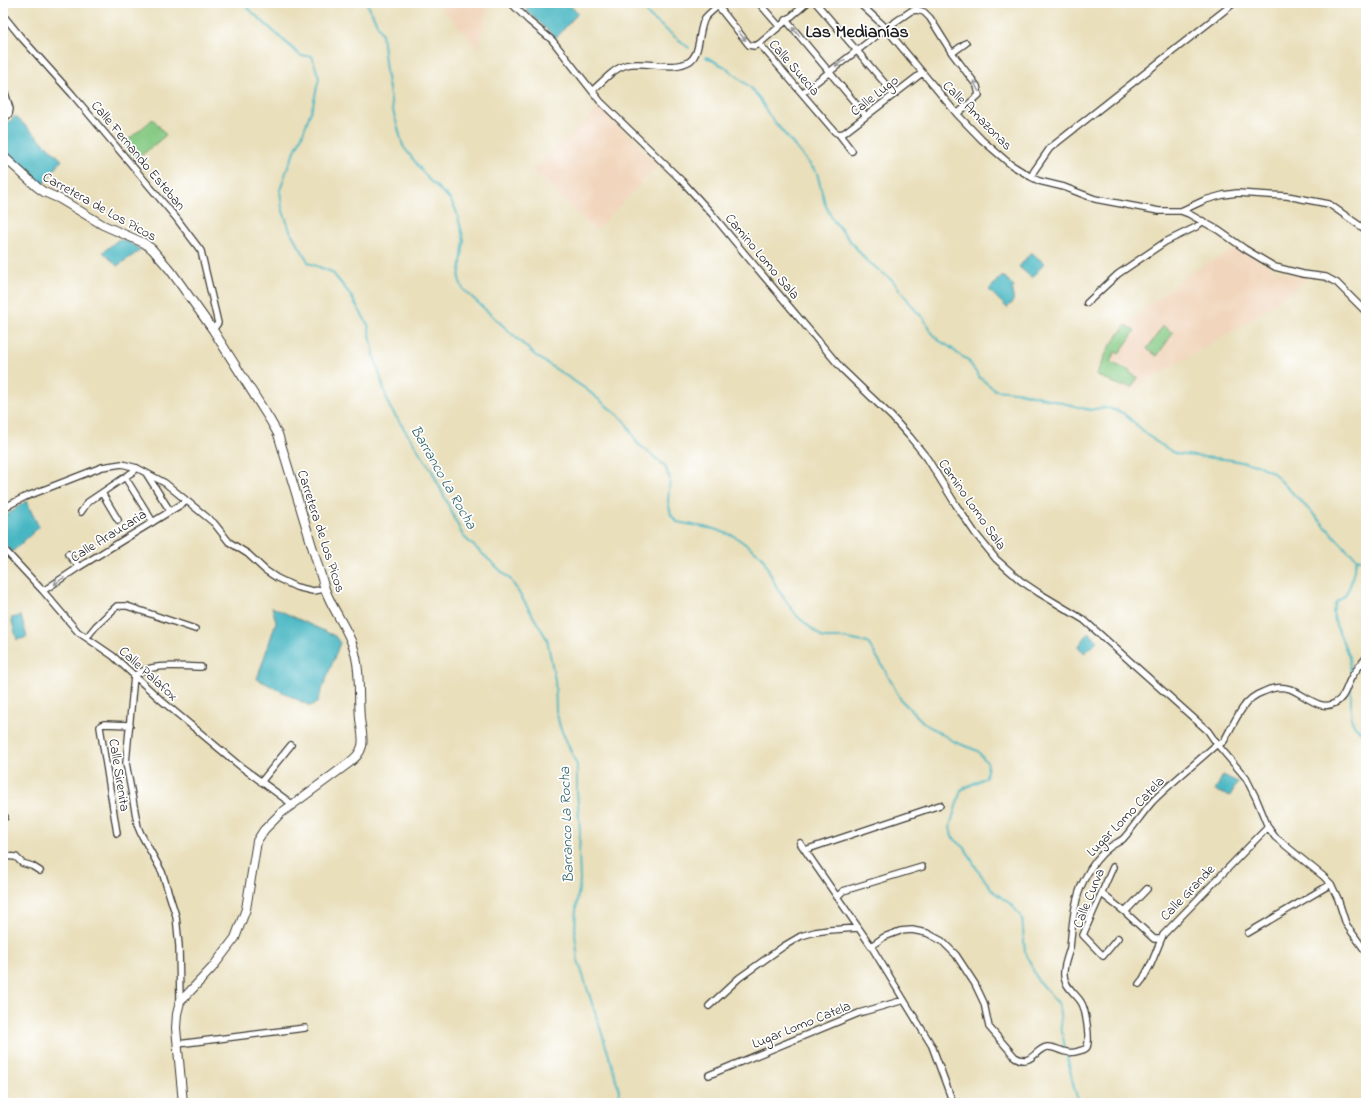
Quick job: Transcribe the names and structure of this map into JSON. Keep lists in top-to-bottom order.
{
  "streets": {
    "main road": ["Carretera de Los Picos"],
    "street": [
      "Calle Suecia",
      "Calle Lugo",
      "Calle Amazonas",
      "Calle Fernando Esteban",
      "Camino Lomo Sala",
      "Calle Araucaria",
      "Calle Palafox",
      "Calle Sirenita",
      "Lugar Lomo Catela",
      "Calle Grande",
      "Calle Curva"
    ]
  },
  "crossings": [
    ["Calle Suecia", "Calle Lugo"],
    ["Calle Lugo", "Calle Amazonas"],
    ["Calle Fernando Esteban", "Carretera de Los Picos"],
    ["Carretera de Los Picos", "Calle Palafox"],
    ["Camino Lomo Sala", "Lugar Lomo Catela"],
    ["Camino Lomo Sala", "Calle Grande"],
    ["Calle Araucaria", "Calle Palafox"]
  ],
  "districts": ["Las Medianías"],
  "water": ["Barranco La Rocha"]
}
